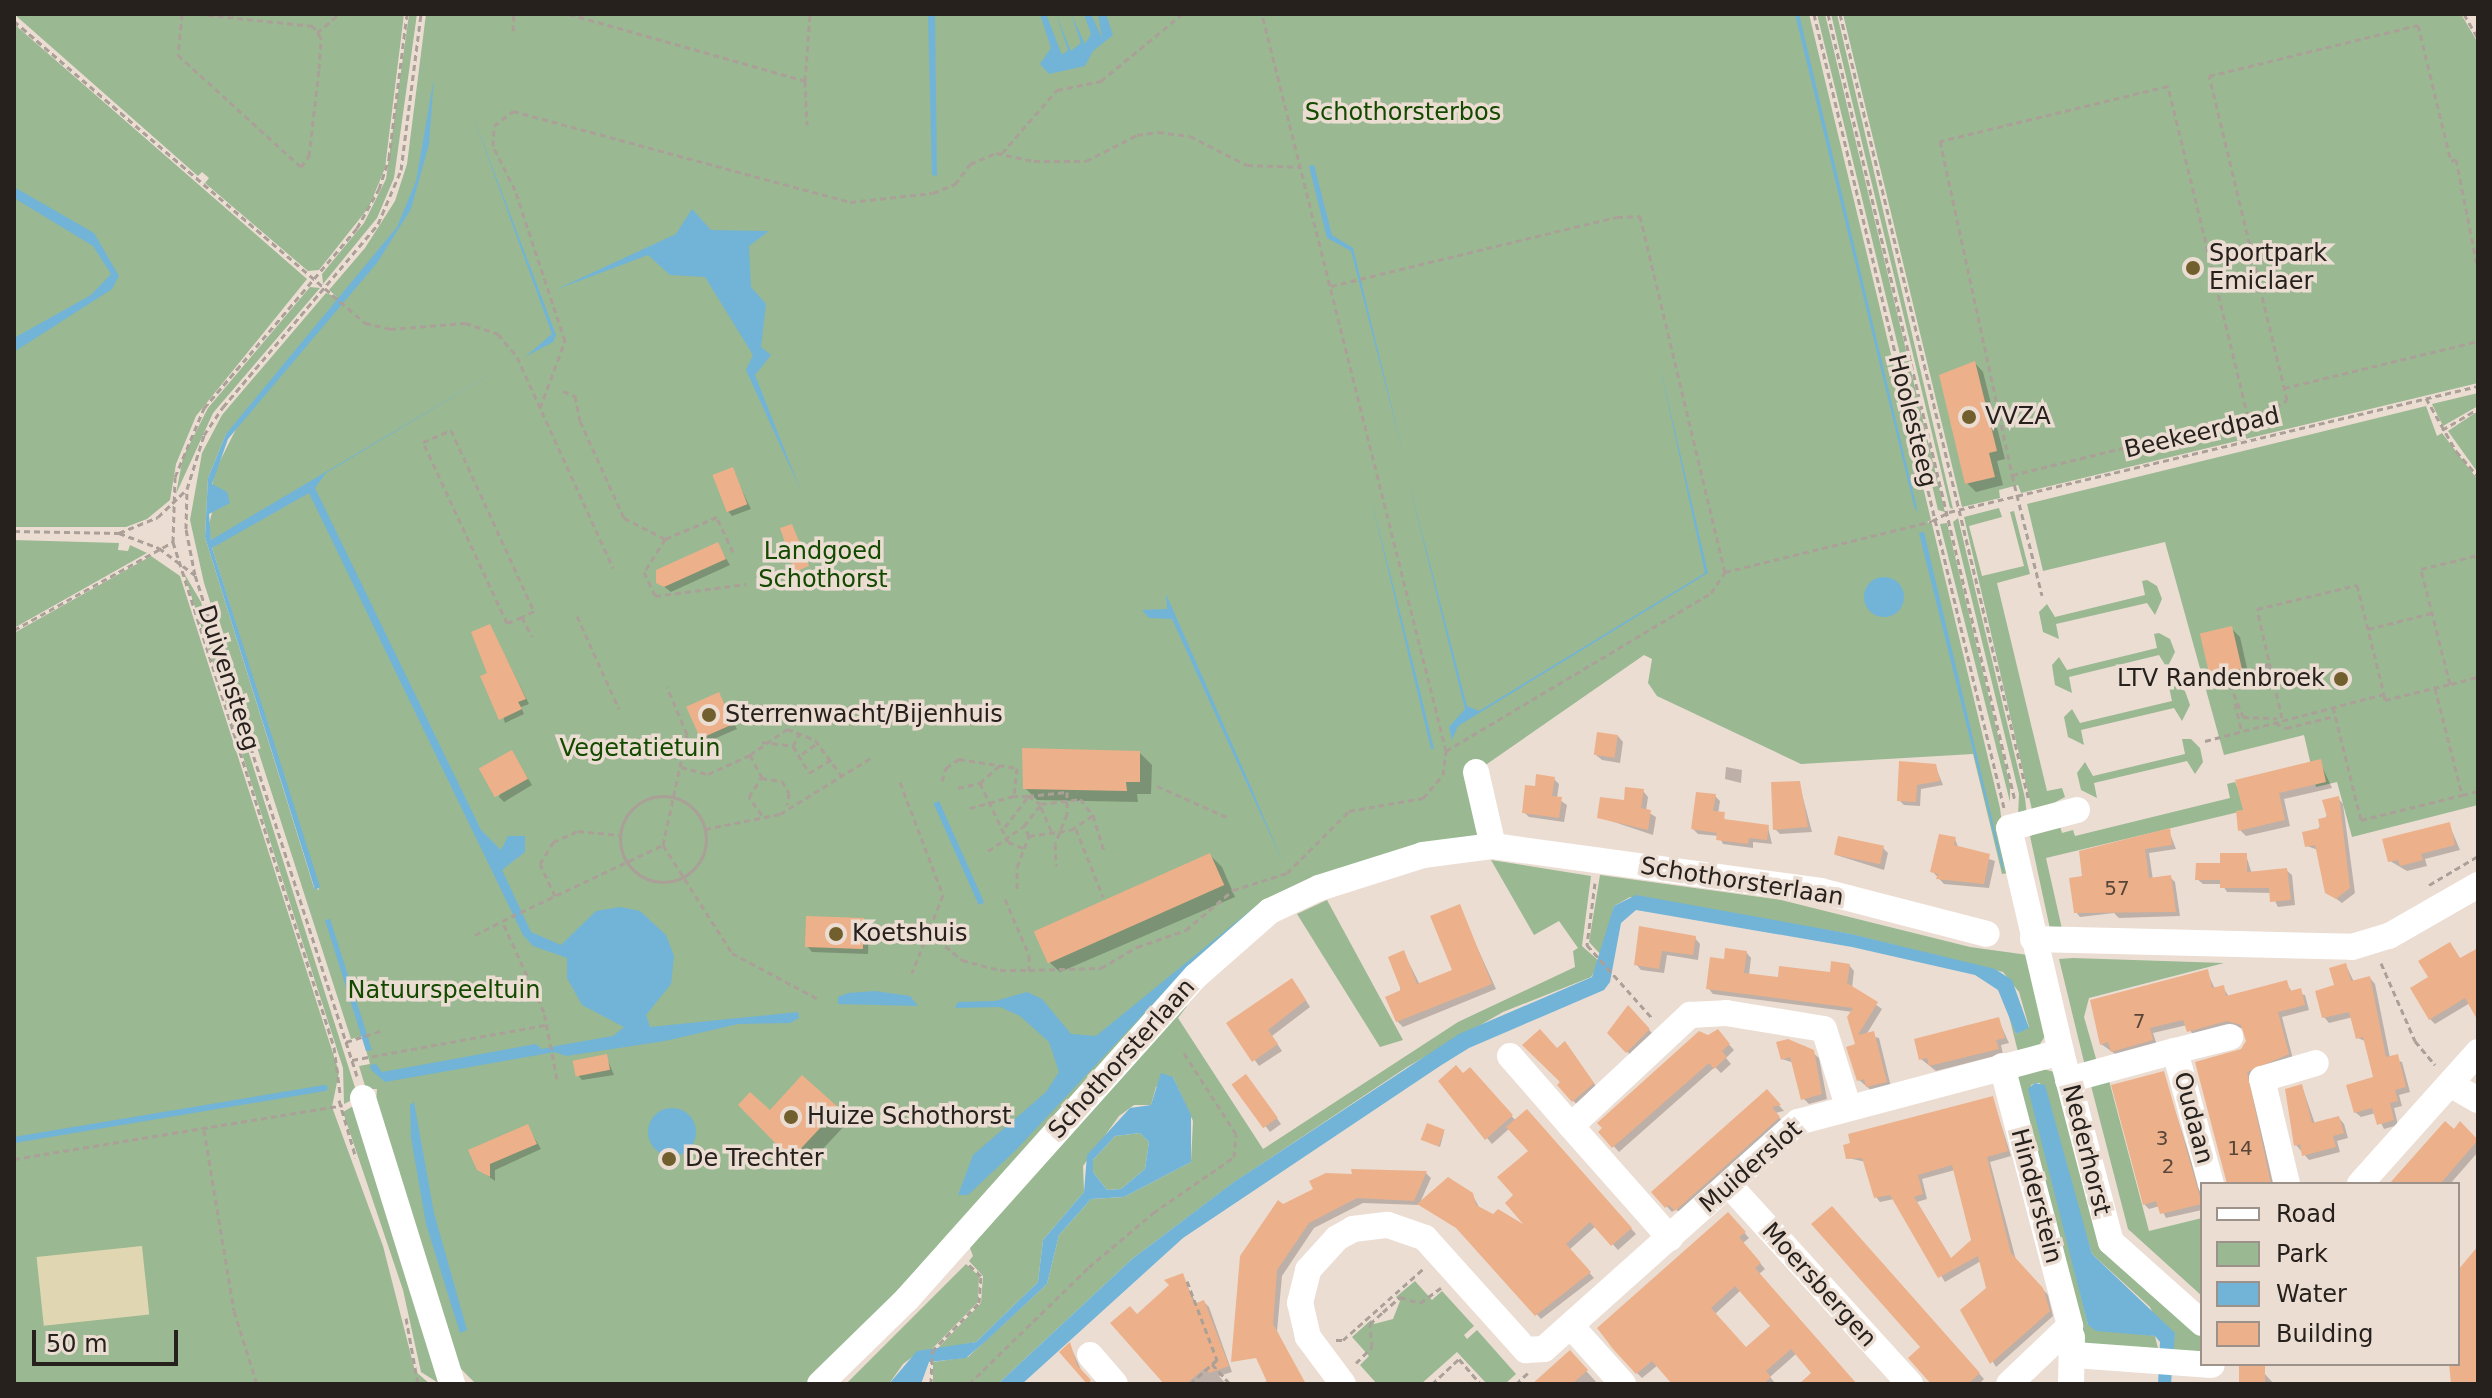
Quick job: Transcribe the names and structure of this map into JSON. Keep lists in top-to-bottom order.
{
  "streets": {
    "street": [
      "Schothorsterlaan",
      "Oudaan",
      "Nederhorst",
      "Muiderslot",
      "Hinderstein",
      "Moersbergen"
    ],
    "path": ["Hoolesteeg", "Beekeerdpad", "Duivensteeg"]
  },
  "crossings": [
    ["Hoolesteeg", "Beekeerdpad"],
    ["Oudaan", "Nederhorst"],
    ["Nederhorst", "Muiderslot"],
    ["Muiderslot", "Hinderstein"],
    ["Muiderslot", "Moersbergen"]
  ],
  "parks": [
    "Schothorsterbos",
    "Landgoed Schothorst",
    "Vegetatietuin",
    "Natuurspeeltuin"
  ],
  "places": [
    "Sportpark Emiclaer",
    "VVZA",
    "LTV Randenbroek",
    "Sterrenwacht/Bijenhuis",
    "Koetshuis",
    "Huize Schothorst",
    "De Trechter"
  ],
  "house_numbers": [
    "57",
    "7",
    "3",
    "14",
    "2"
  ],
  "legend": [
    "Road",
    "Park",
    "Water",
    "Building"
  ],
  "scale_bar": "50 m"
}
